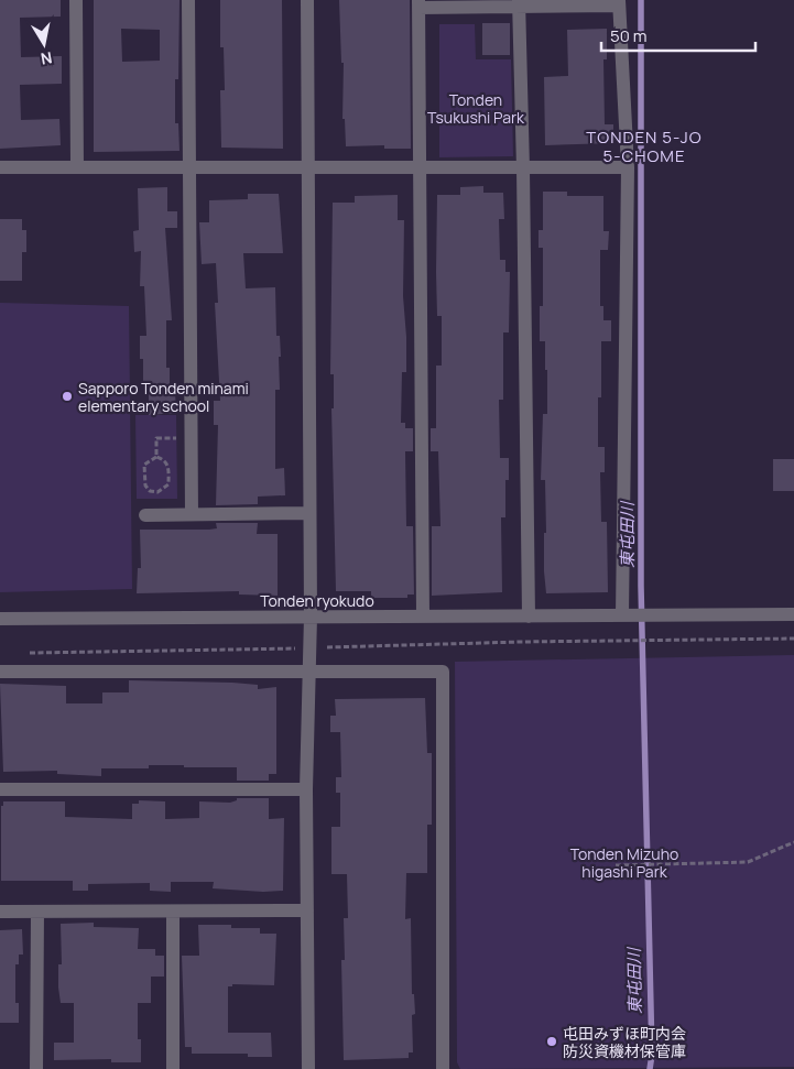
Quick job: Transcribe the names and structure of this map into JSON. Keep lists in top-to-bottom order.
{
  "streets": {
    "street": ["Tonden ryokudo"]
  },
  "districts": ["TONDEN 5-JO 5-CHOME"],
  "water": ["東屯田川"],
  "parks": ["Tonden Tsukushi Park", "Tonden Mizuho higashi Park"],
  "places": ["Sapporo Tonden minami elementary school", "屯田みずほ町内会 防災資機材保管庫"],
  "scale_bar": "50 m",
  "north": "bottom"
}
